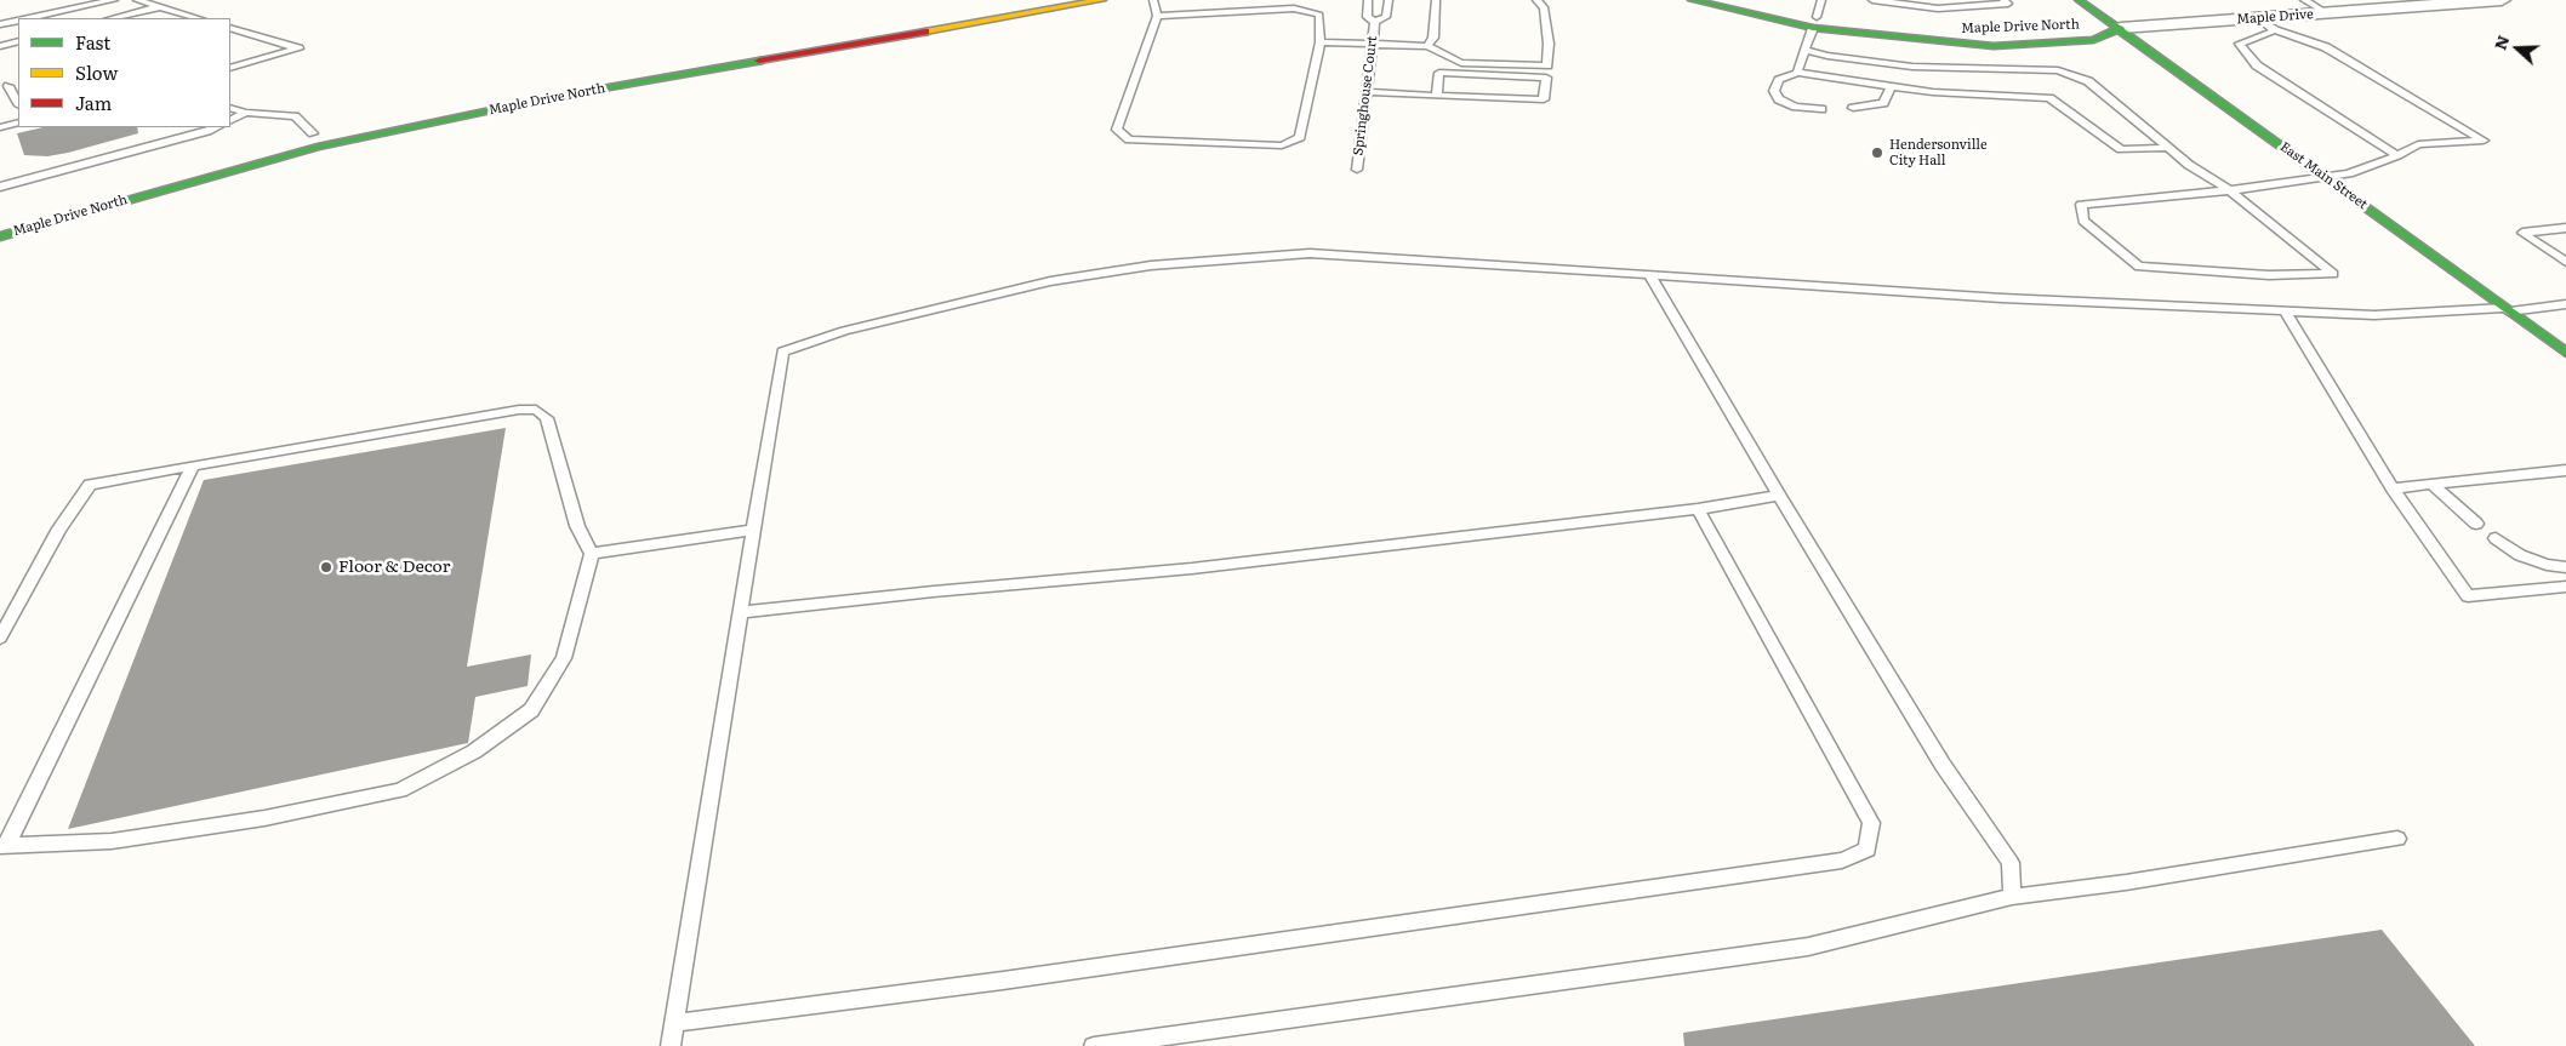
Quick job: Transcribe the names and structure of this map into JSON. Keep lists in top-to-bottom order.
{
  "streets": {
    "street": ["Maple Drive", "Maple Drive North", "East Main Street"],
    "lane": ["Springhouse Court"]
  },
  "crossings": [
    ["Maple Drive", "Maple Drive North"],
    ["Maple Drive", "East Main Street"],
    ["Maple Drive North", "East Main Street"]
  ],
  "places": ["Hendersonville City Hall", "Floor & Decor"],
  "legend": ["Fast", "Slow", "Jam"],
  "north": "left"
}
